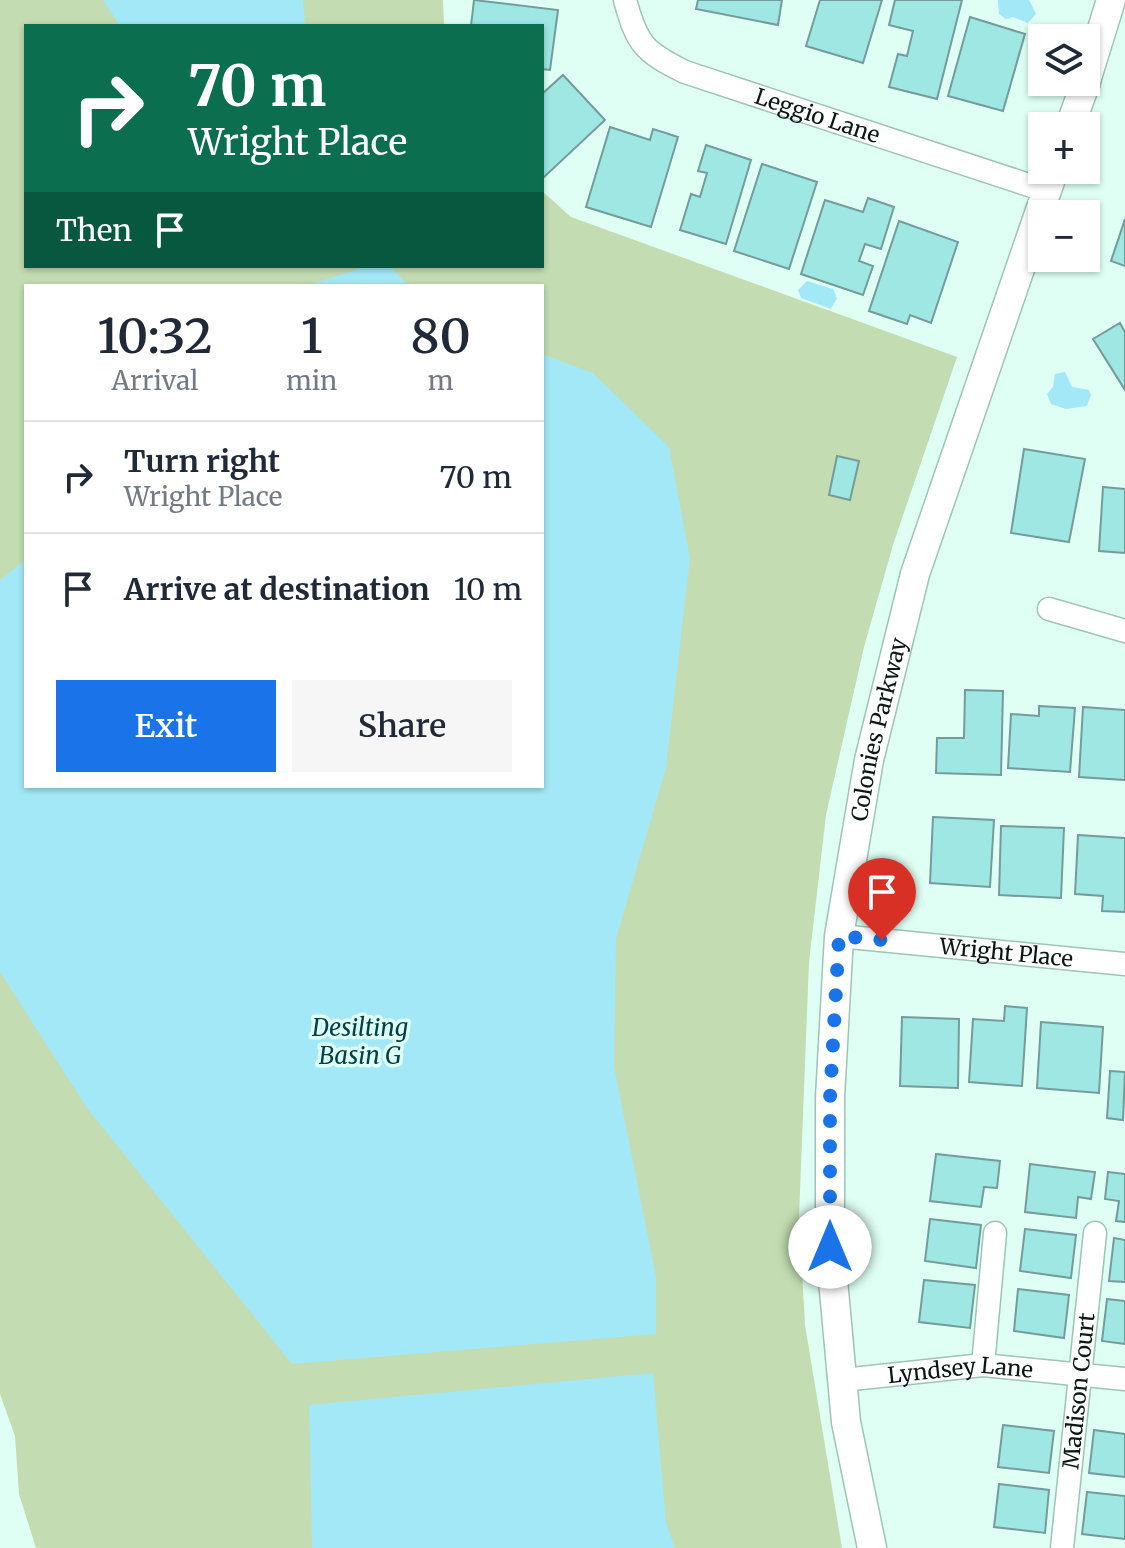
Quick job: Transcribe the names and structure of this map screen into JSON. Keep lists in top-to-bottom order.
{
  "streets": {
    "street": [
      "Leggio Lane",
      "Colonies Parkway",
      "Wright Place",
      "Lyndsey Lane",
      "Madison Court"
    ]
  },
  "crossings": [
    ["Colonies Parkway", "Wright Place"],
    ["Colonies Parkway", "Lyndsey Lane"],
    ["Lyndsey Lane", "Madison Court"]
  ],
  "water": ["Desilting Basin G"],
  "page": {
    "map_buttons": ["+", "−"],
    "turn": ["70 m", "Wright Place"],
    "then": "Then",
    "eta": [
      "10:32",
      "Arrival",
      "1",
      "min",
      "80",
      "m"
    ],
    "list": [
      {
        "name": "Turn right",
        "note": "Wright Place",
        "value": "70 m"
      },
      {
        "name": "Arrive at destination",
        "value": "10 m"
      }
    ],
    "buttons": ["Exit", "Share"]
  }
}
